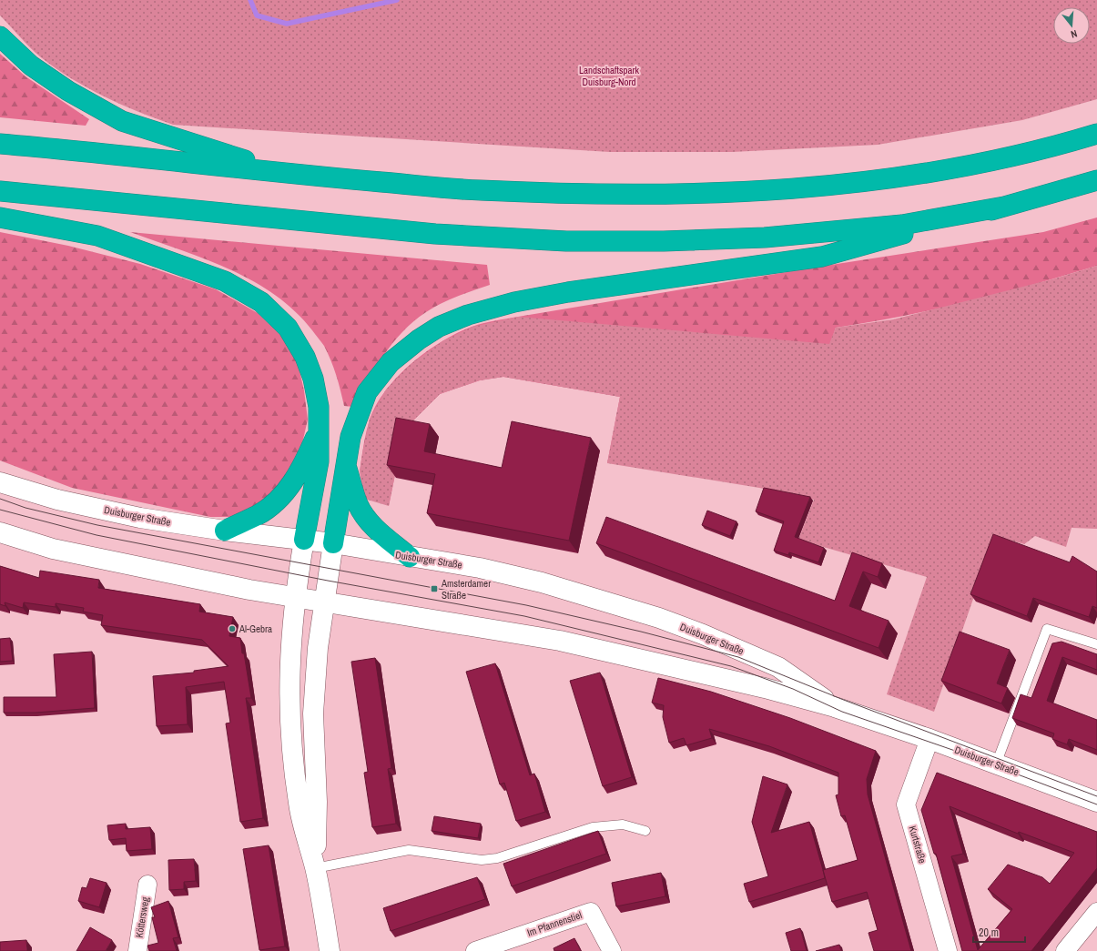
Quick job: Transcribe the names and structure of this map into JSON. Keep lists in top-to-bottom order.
{
  "streets": {
    "main road": ["Duisburger Straße"],
    "street": ["Kurtstraße", "Köttersweg", "Im Pfannenstiel"]
  },
  "crossings": [
    ["Duisburger Straße", "Kurtstraße"]
  ],
  "parks": ["Landschaftspark Duisburg-Nord"],
  "places": {
    "transit": ["Amsterdamer Straße"],
    "other": ["Al-Gebra"]
  },
  "scale_bar": "20 m",
  "north": "bottom"
}
